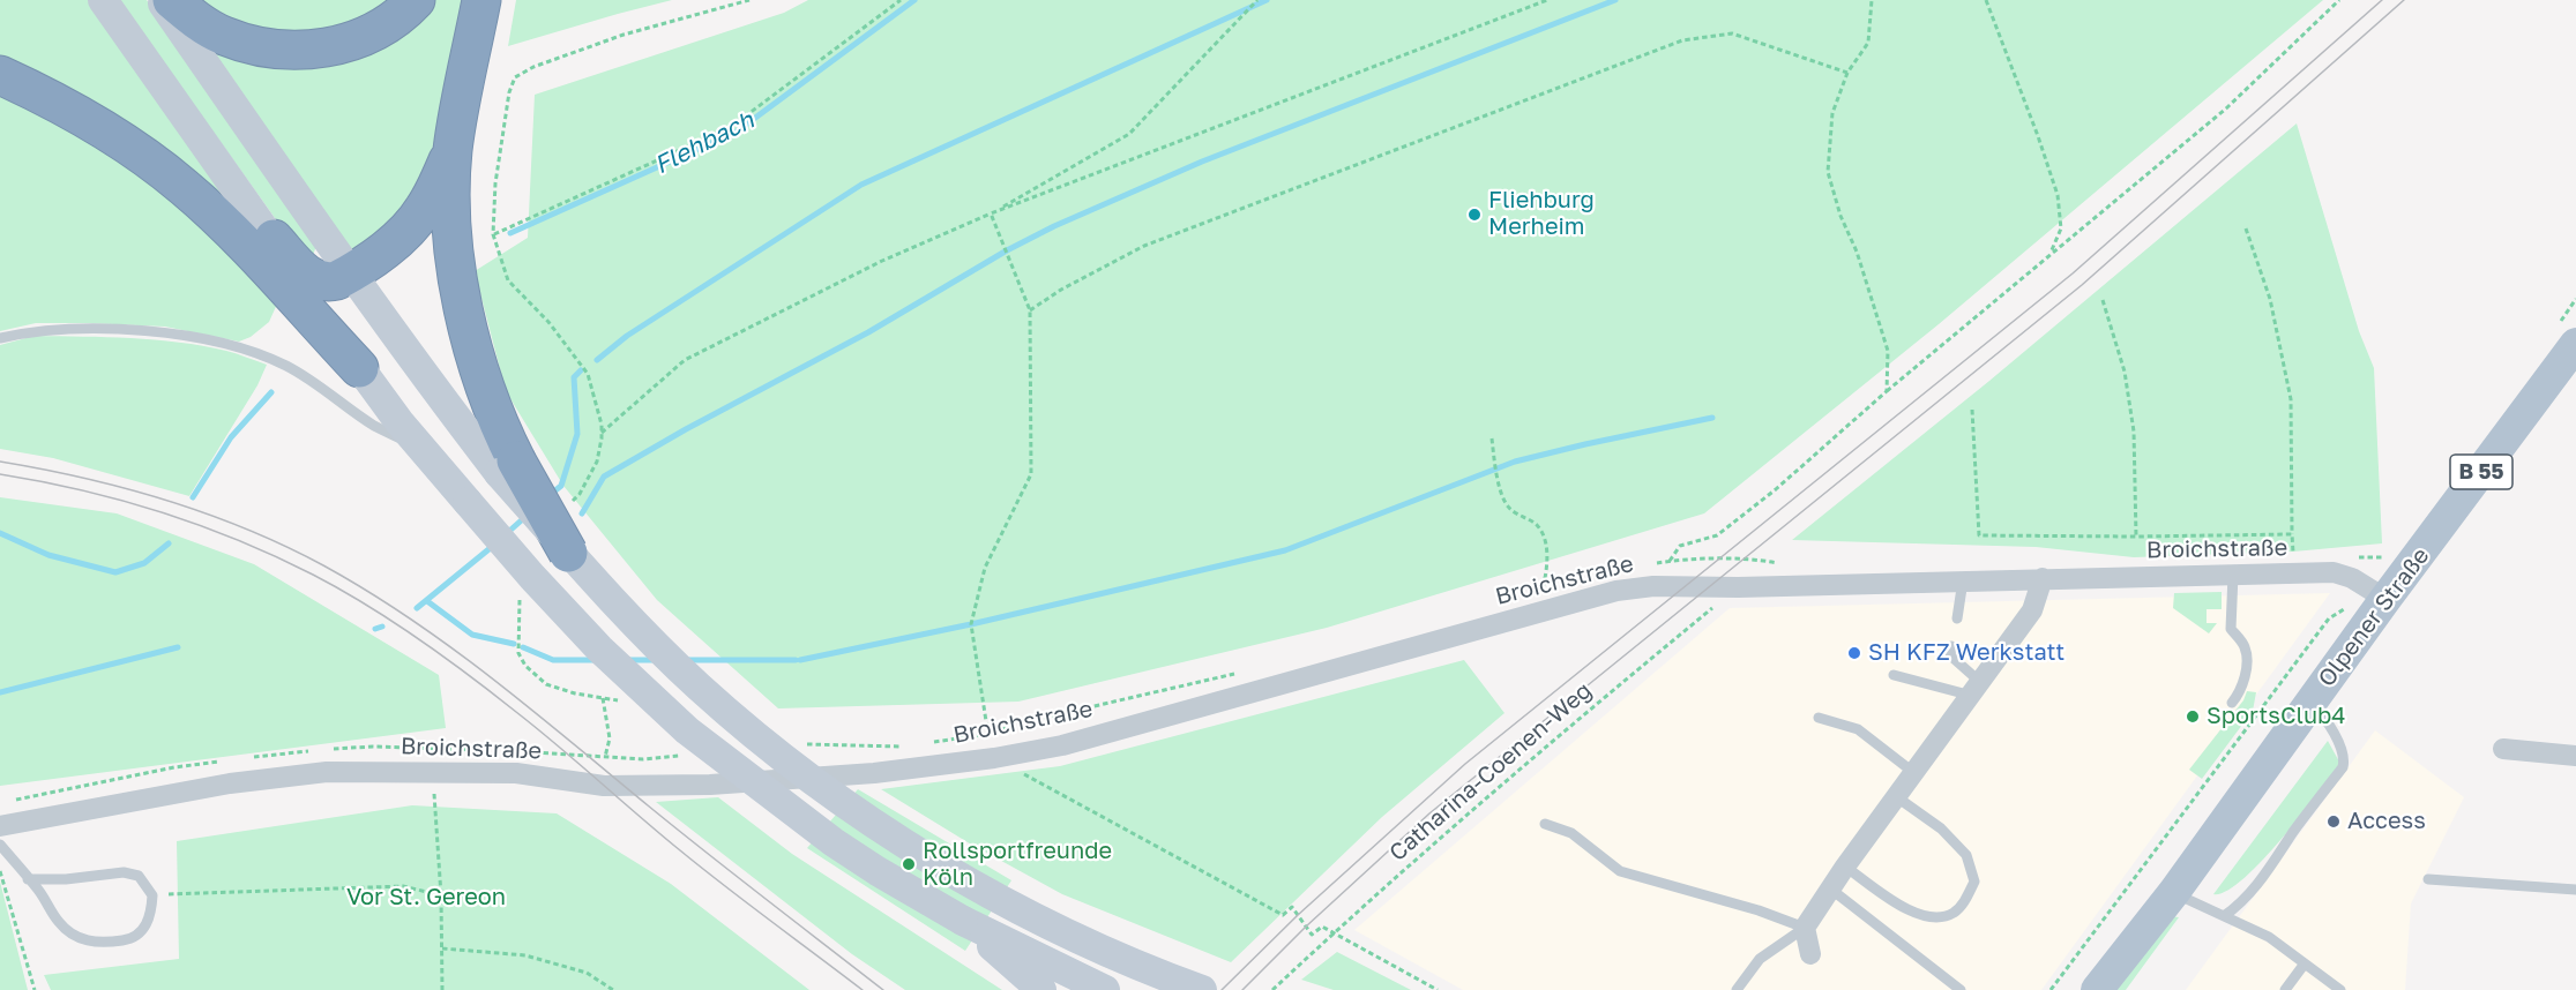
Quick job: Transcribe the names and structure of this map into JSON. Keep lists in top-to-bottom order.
{
  "streets": {
    "main road": ["B 55", "Olpener Straße"],
    "street": ["Broichstraße"],
    "path": ["Catharina-Coenen-Weg"]
  },
  "crossings": [
    ["Broichstraße", "Olpener Straße"],
    ["Broichstraße", "Catharina-Coenen-Weg"]
  ],
  "water": ["Flehbach"],
  "parks": ["Vor St. Gereon"],
  "places": [
    "Fliehburg Merheim",
    "SH KFZ Werkstatt",
    "SportsClub4",
    "Access",
    "Rollsportfreunde Köln"
  ]
}
